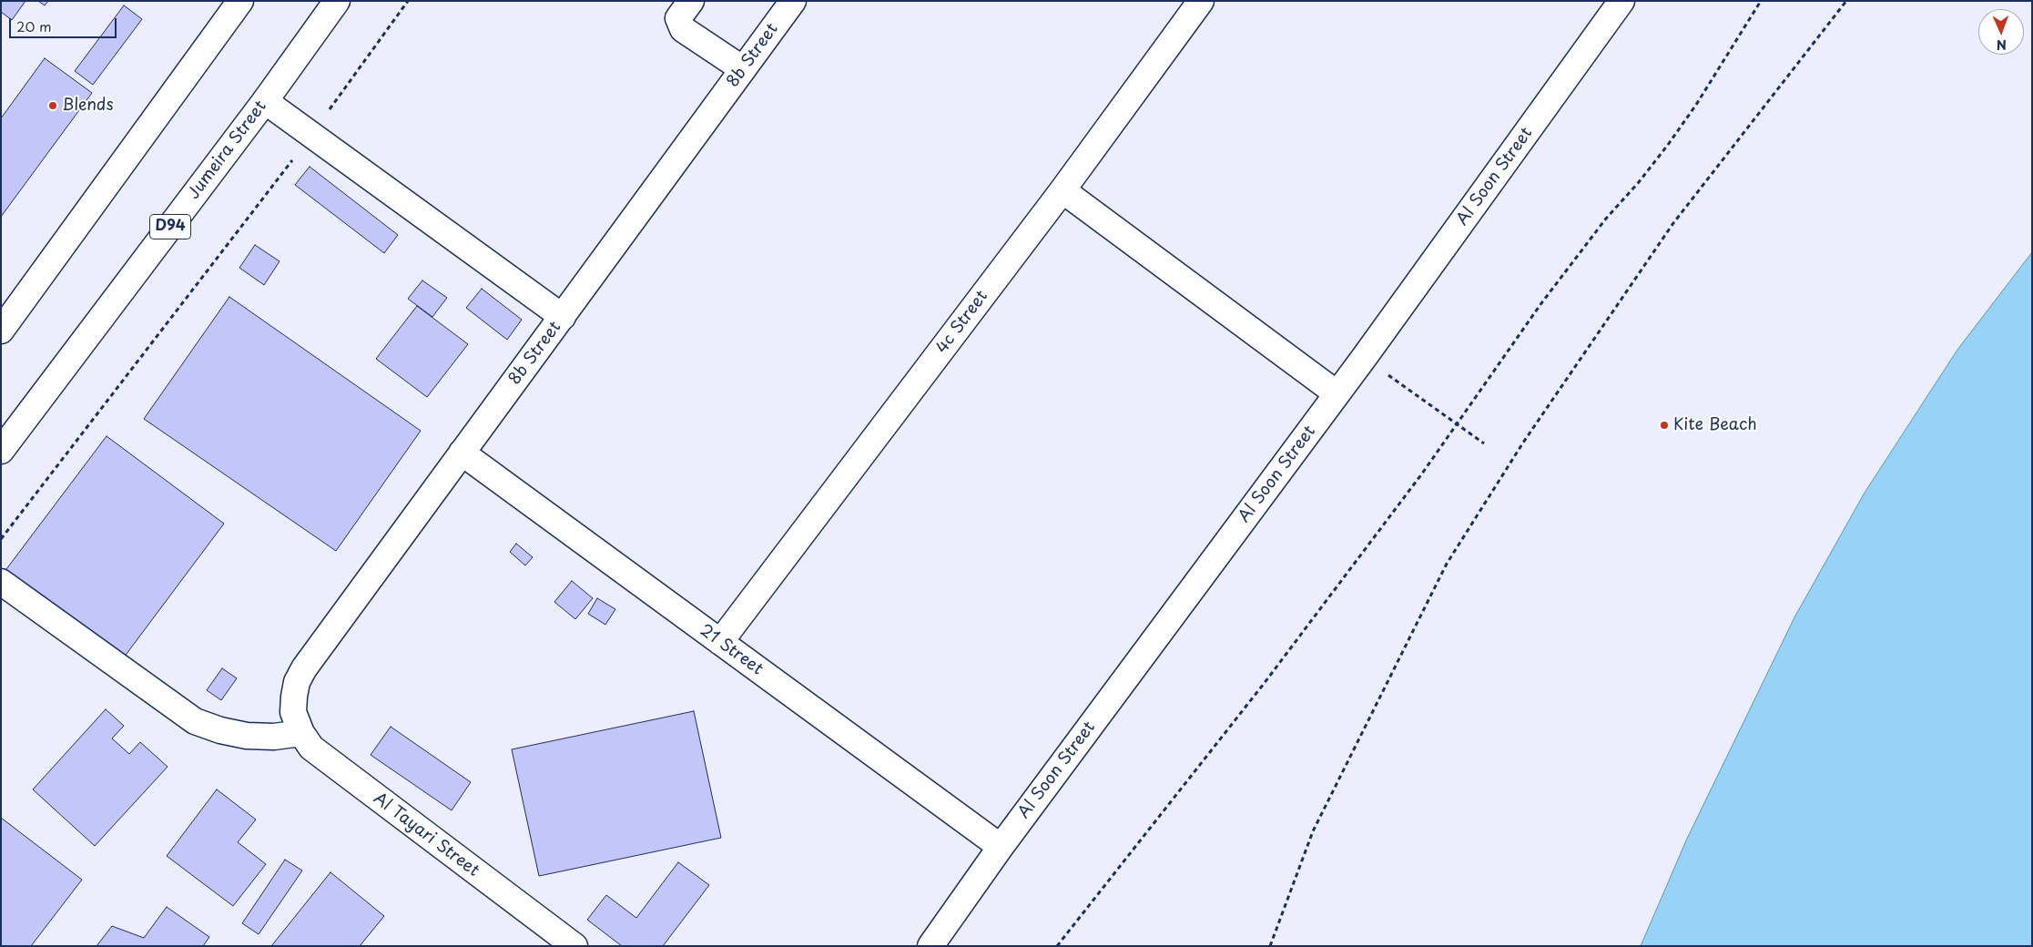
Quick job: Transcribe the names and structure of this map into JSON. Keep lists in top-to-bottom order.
{
  "streets": {
    "street": [
      "8b Street",
      "Jumeira Street",
      "Al Soon Street",
      "D94",
      "4c Street",
      "21 Street",
      "Al Tayari Street"
    ]
  },
  "crossings": [
    ["8b Street", "21 Street"],
    ["8b Street", "Al Tayari Street"],
    ["Al Soon Street", "21 Street"],
    ["4c Street", "21 Street"]
  ],
  "places": ["Blends", "Kite Beach"],
  "scale_bar": "20 m",
  "north": "bottom"
}
